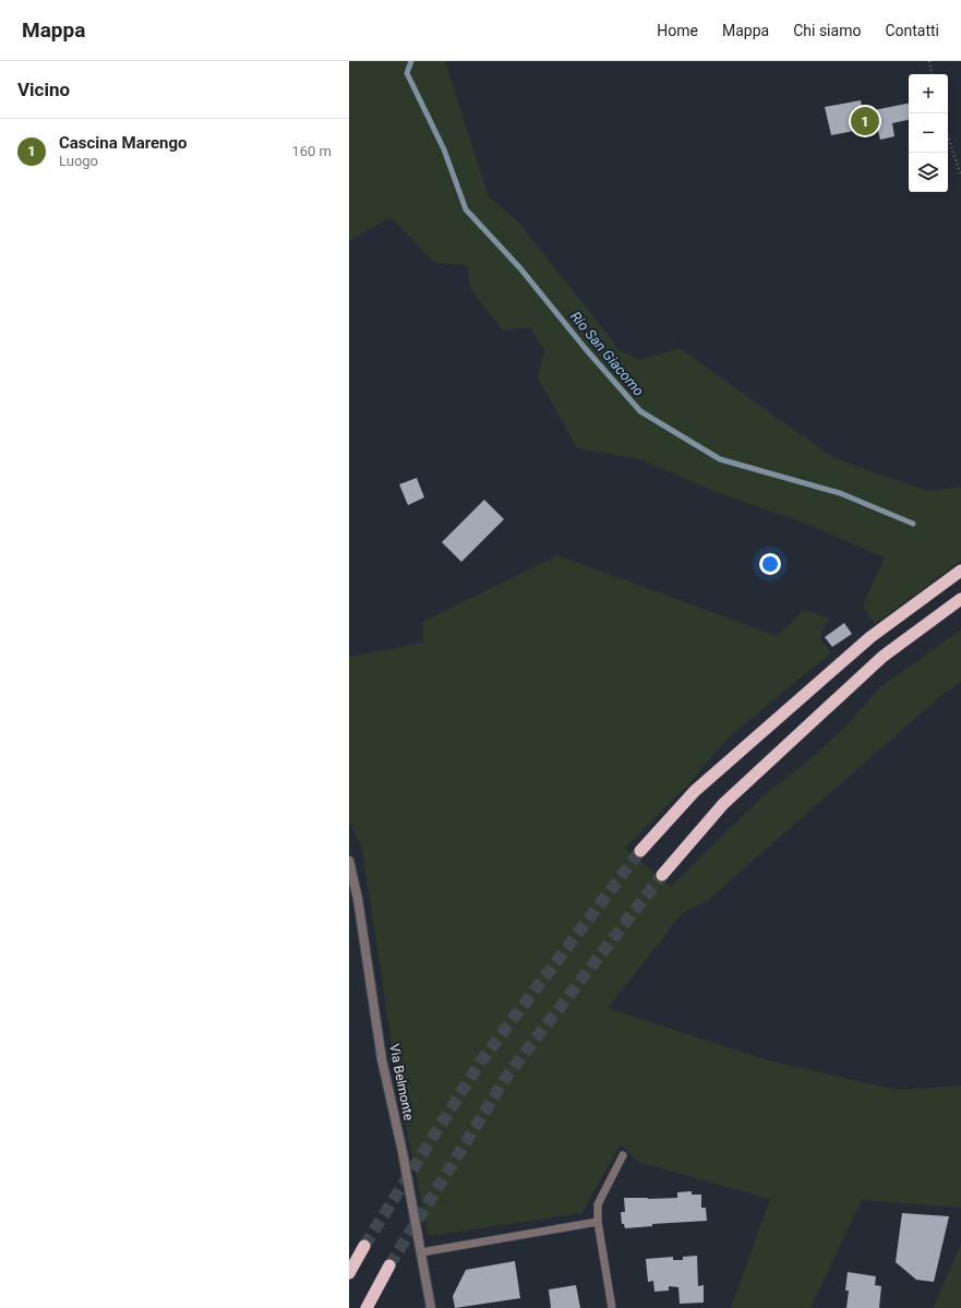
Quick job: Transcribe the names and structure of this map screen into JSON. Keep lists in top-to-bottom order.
{
  "streets": {
    "street": ["Via Belmonte"]
  },
  "water": ["Rio San Giacomo"],
  "page": {
    "header": "Mappa",
    "nav": [
      "Home",
      "Mappa",
      "Chi siamo",
      "Contatti"
    ],
    "heading": "Vicino",
    "map_buttons": ["+", "−"],
    "pins": "1",
    "list": [
      {
        "mark": "1",
        "name": "Cascina Marengo",
        "note": "Luogo",
        "value": "160 m"
      }
    ]
  }
}
